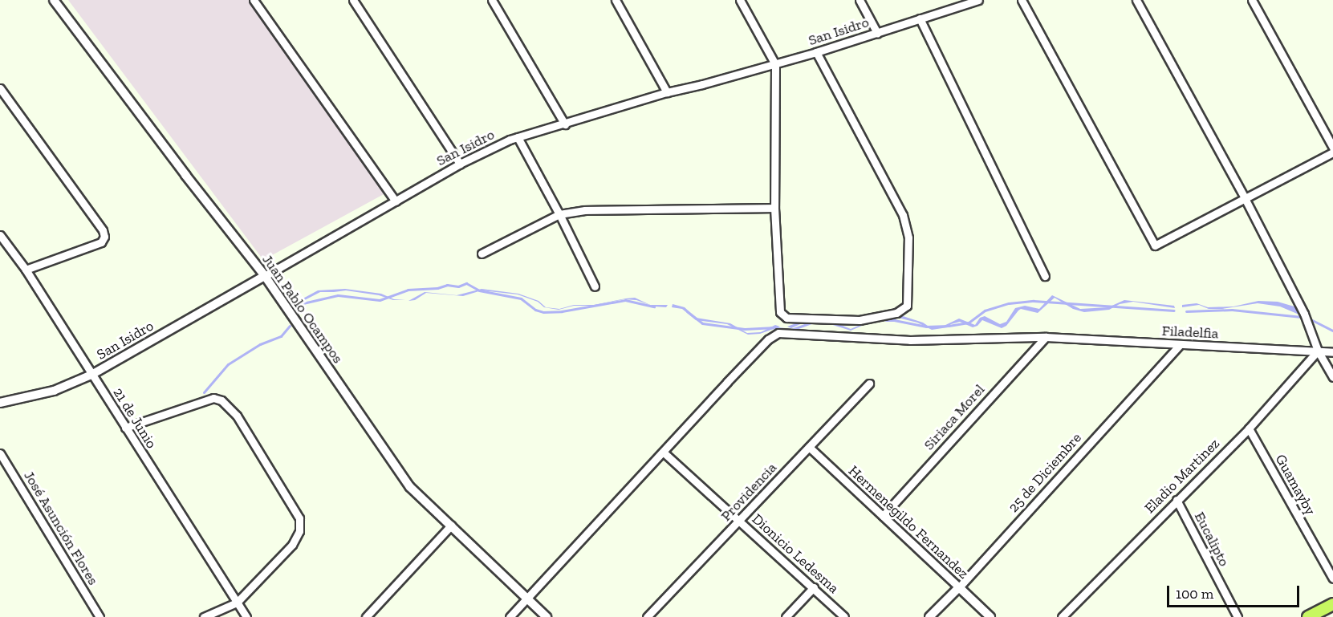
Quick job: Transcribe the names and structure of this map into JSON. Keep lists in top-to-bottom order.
{
  "streets": {
    "street": [
      "San Isidro",
      "Juan Pablo Ocampos",
      "Filadelfia",
      "Siriaca Morel",
      "21 de Junio",
      "25 de Diciembre",
      "Eladio Martinez",
      "Guamayby",
      "Providencia",
      "Hermenegildo Fernandez",
      "José Asunción Flores",
      "Eucalipto",
      "Dionicio Ledesma"
    ]
  },
  "crossings": [
    ["San Isidro", "Juan Pablo Ocampos"],
    ["San Isidro", "21 de Junio"],
    ["Juan Pablo Ocampos", "Filadelfia"],
    ["Filadelfia", "Siriaca Morel"],
    ["Filadelfia", "25 de Diciembre"],
    ["Filadelfia", "Eladio Martinez"],
    ["Filadelfia", "Dionicio Ledesma"],
    ["Siriaca Morel", "Hermenegildo Fernandez"],
    ["25 de Diciembre", "Hermenegildo Fernandez"],
    ["Eladio Martinez", "Guamayby"],
    ["Eladio Martinez", "Eucalipto"],
    ["Providencia", "Hermenegildo Fernandez"],
    ["Providencia", "Dionicio Ledesma"]
  ],
  "scale_bar": "100 m"
}
